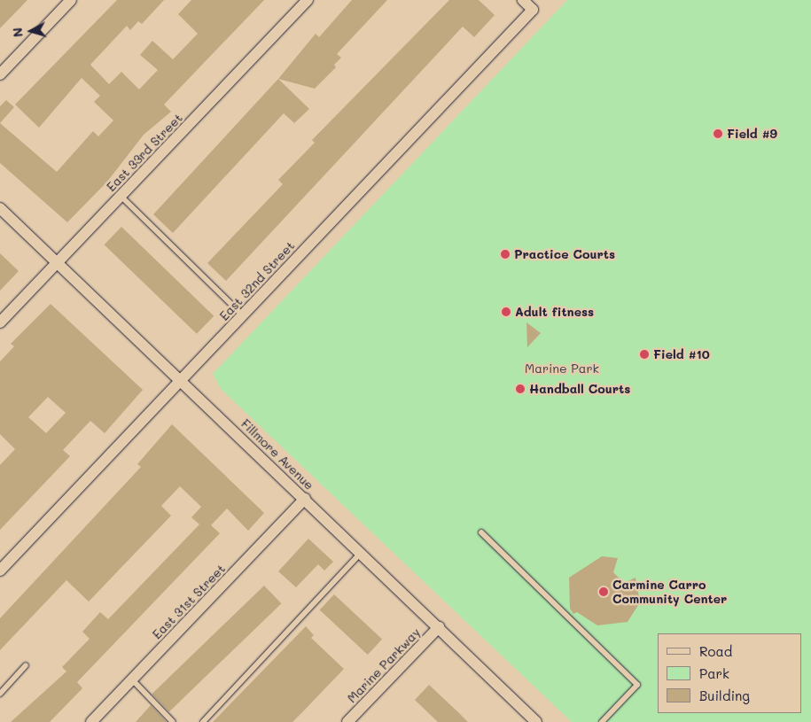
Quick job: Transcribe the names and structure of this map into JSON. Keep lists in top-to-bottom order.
{
  "streets": {
    "street": [
      "East 33rd Street",
      "East 32nd Street",
      "Fillmore Avenue",
      "East 31st Street",
      "Marine Parkway"
    ]
  },
  "crossings": [
    ["East 33rd Street", "Fillmore Avenue"],
    ["East 32nd Street", "Fillmore Avenue"],
    ["Fillmore Avenue", "East 31st Street"],
    ["Fillmore Avenue", "Marine Parkway"]
  ],
  "parks": ["Marine Park"],
  "places": [
    "Field #9",
    "Practice Courts",
    "Adult fitness",
    "Field #10",
    "Handball Courts",
    "Carmine Carro Community Center"
  ],
  "legend": ["Road", "Park", "Building"],
  "north": "left"
}
